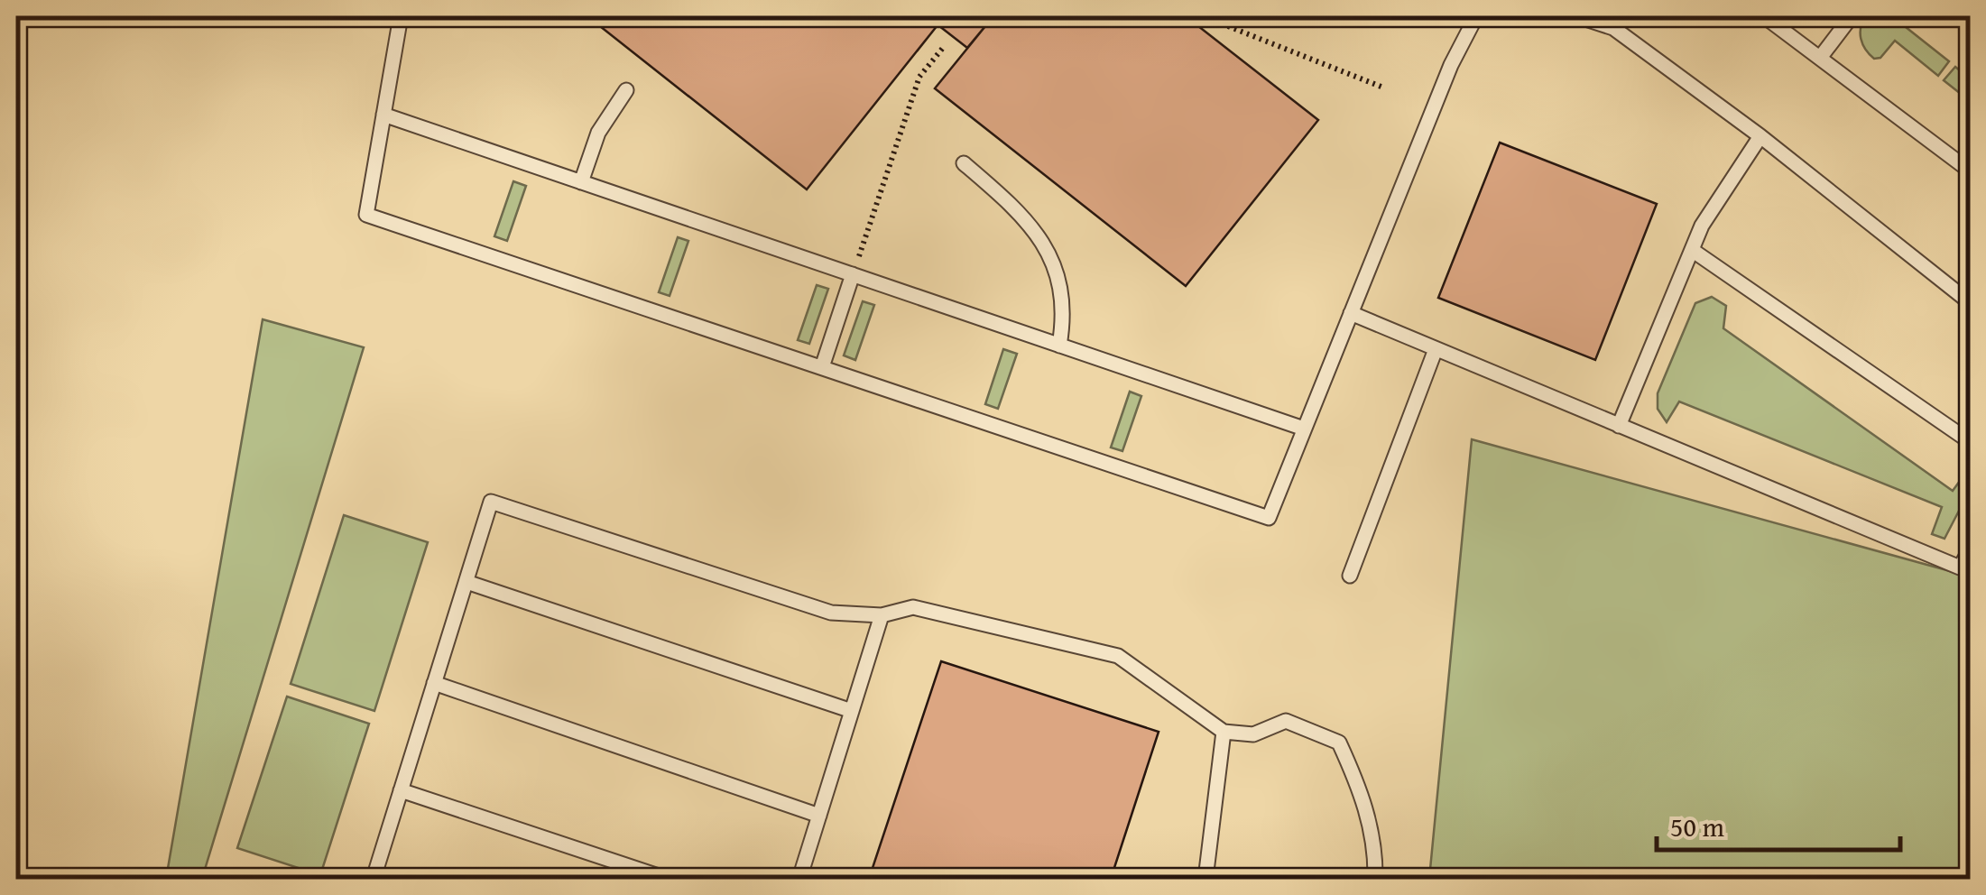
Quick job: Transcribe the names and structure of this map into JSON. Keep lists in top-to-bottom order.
{
  "scale_bar": "50 m"
}
